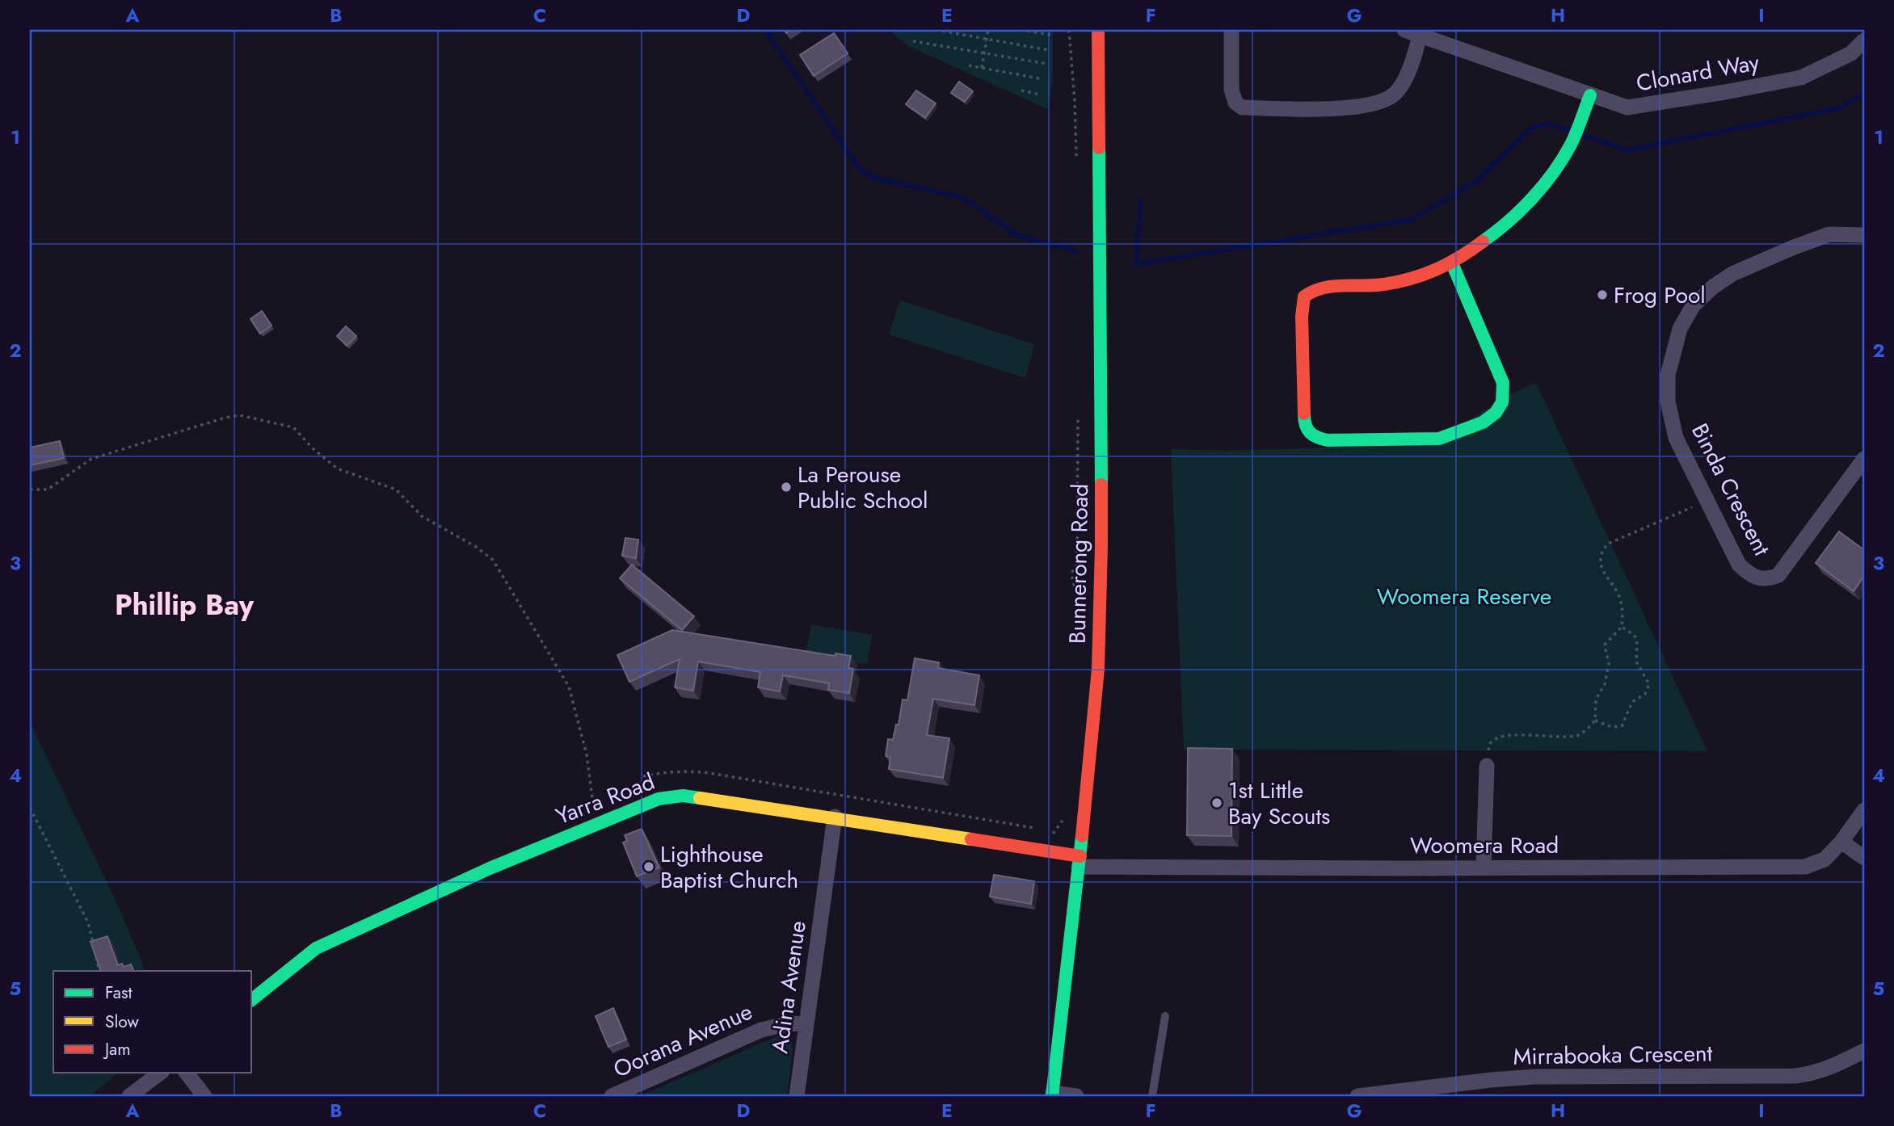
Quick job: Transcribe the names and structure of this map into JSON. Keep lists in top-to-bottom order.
{
  "streets": {
    "street": [
      "Clonard Way",
      "Binda Crescent",
      "Bunnerong Road",
      "Yarra Road",
      "Woomera Road",
      "Adina Avenue",
      "Oorana Avenue",
      "Mirrabooka Crescent"
    ]
  },
  "crossings": [
    ["Bunnerong Road", "Yarra Road"],
    ["Bunnerong Road", "Woomera Road"],
    ["Yarra Road", "Woomera Road"],
    ["Yarra Road", "Adina Avenue"],
    ["Adina Avenue", "Oorana Avenue"]
  ],
  "districts": ["Phillip Bay"],
  "parks": ["Woomera Reserve"],
  "places": [
    "Frog Pool",
    "La Perouse Public School",
    "1st Little Bay Scouts",
    "Lighthouse Baptist Church"
  ],
  "legend": ["Fast", "Slow", "Jam"],
  "grid": {
    "columns": [
      "A",
      "B",
      "C",
      "D",
      "E",
      "F",
      "G",
      "H",
      "I"
    ],
    "rows": [
      "1",
      "2",
      "3",
      "4",
      "5"
    ]
  }
}
